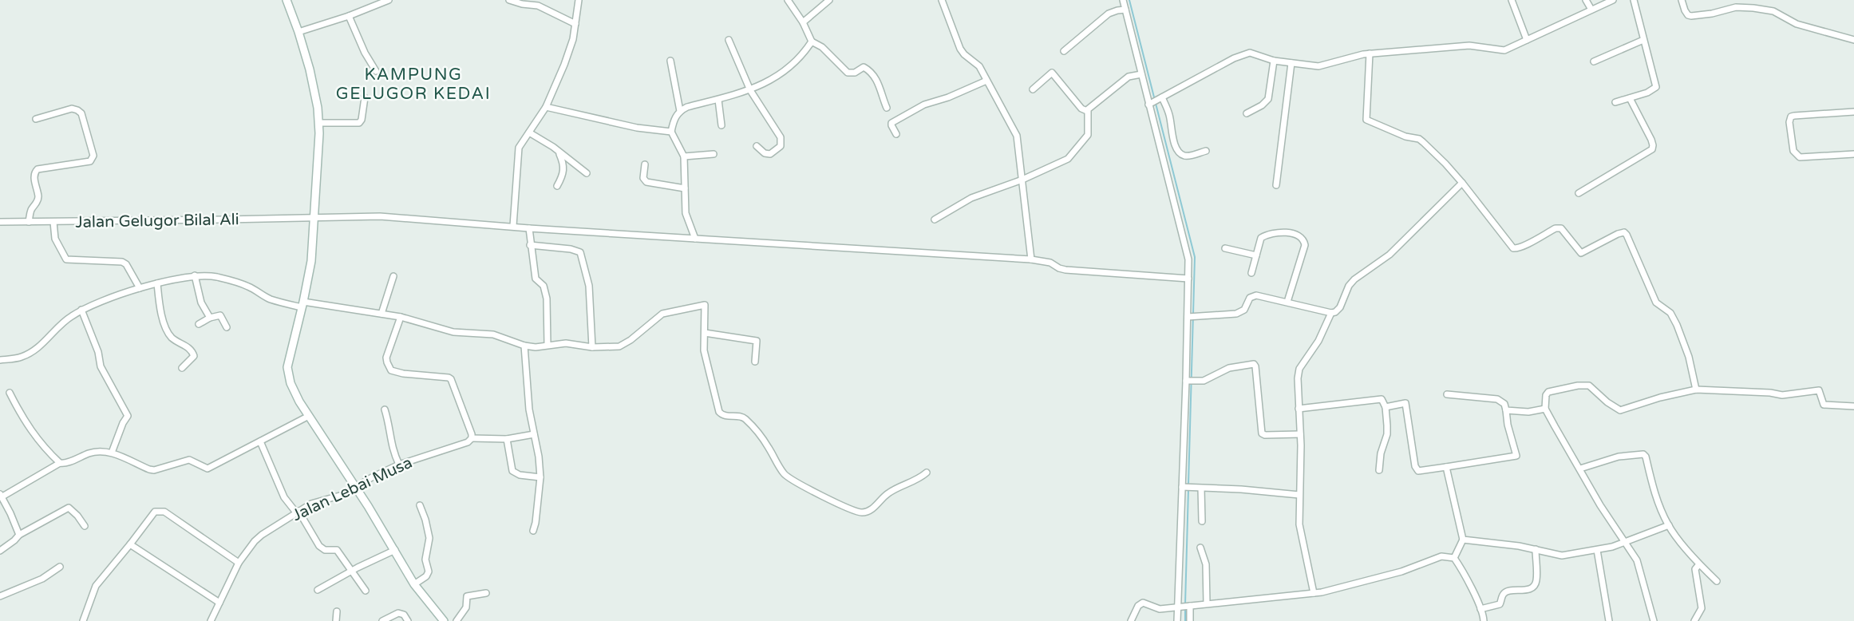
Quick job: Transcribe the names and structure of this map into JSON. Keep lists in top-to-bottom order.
{
  "streets": {
    "street": ["Jalan Gelugor Bilal Ali", "Jalan Lebai Musa"]
  },
  "districts": ["KAMPUNG GELUGOR KEDAI"]
}
